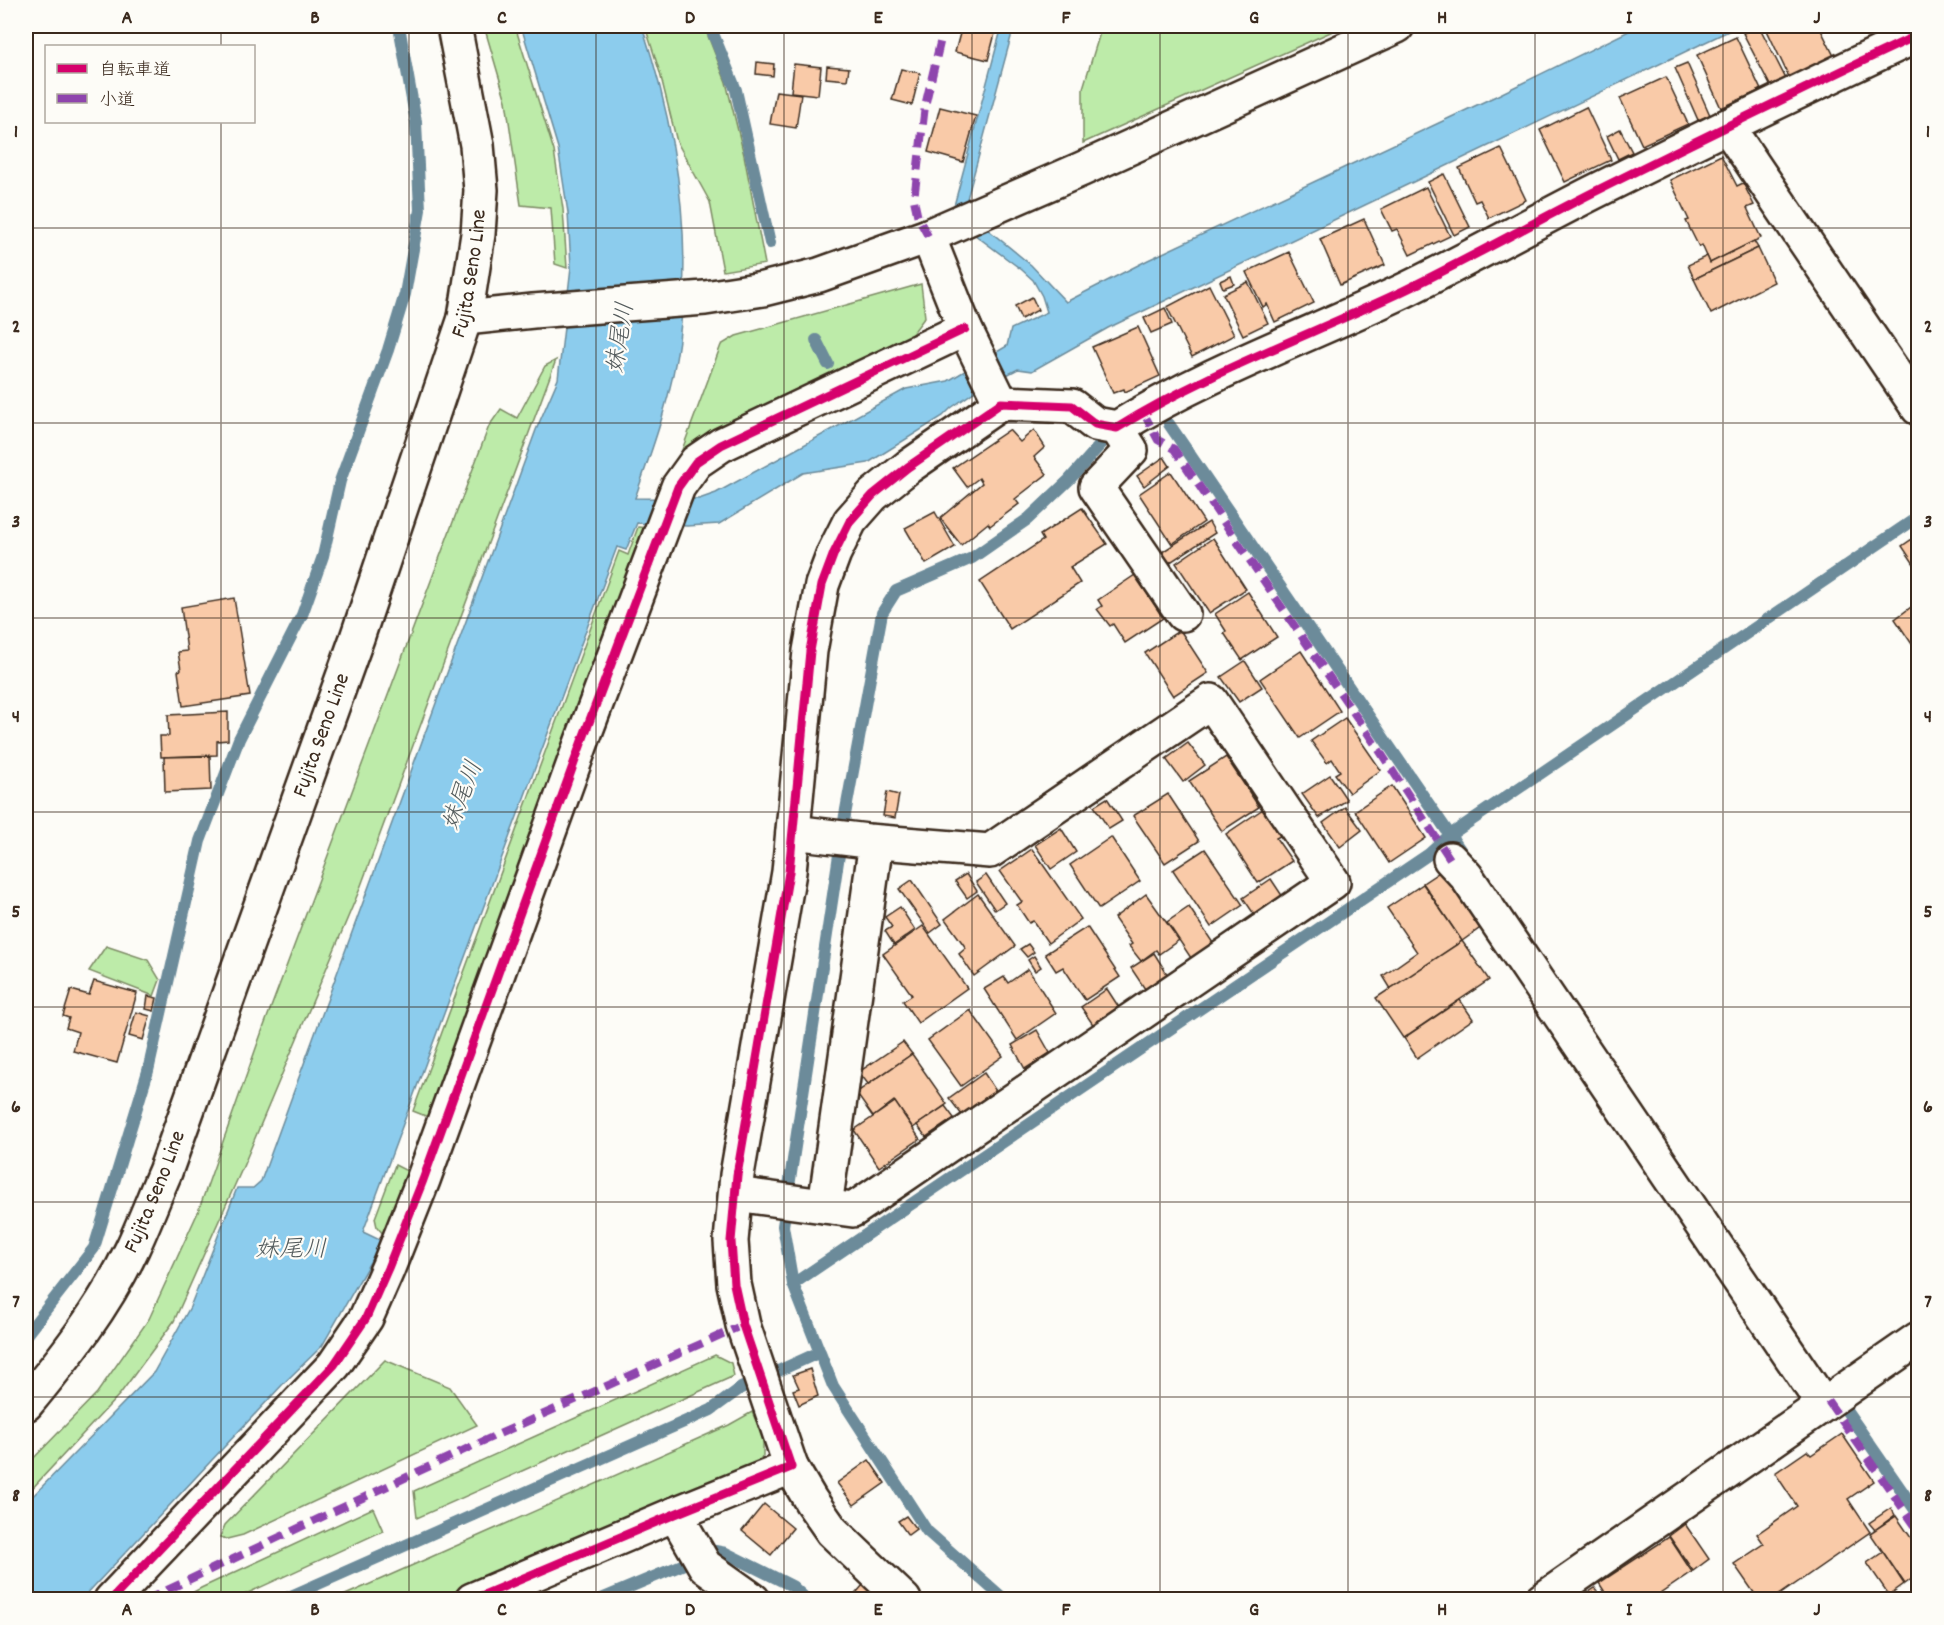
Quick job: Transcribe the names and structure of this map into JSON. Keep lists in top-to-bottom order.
{
  "streets": {
    "street": ["Fujita Seno Line"]
  },
  "water": ["妹尾川"],
  "legend": ["自転車道", "小道"],
  "grid": {
    "columns": [
      "A",
      "B",
      "C",
      "D",
      "E",
      "F",
      "G",
      "H",
      "I",
      "J"
    ],
    "rows": [
      "1",
      "2",
      "3",
      "4",
      "5",
      "6",
      "7",
      "8"
    ]
  }
}
